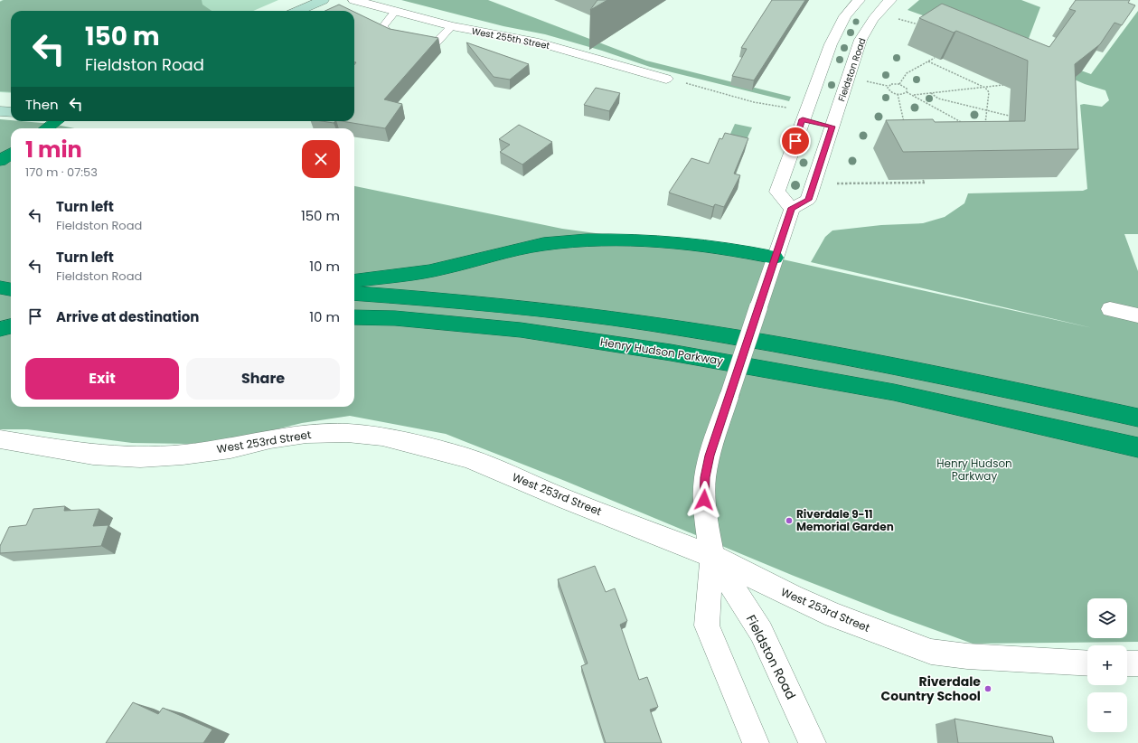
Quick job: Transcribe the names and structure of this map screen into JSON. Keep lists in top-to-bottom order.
{
  "streets": {
    "highway": ["Henry Hudson Parkway"],
    "street": ["West 255th Street", "Fieldston Road", "West 253rd Street"]
  },
  "crossings": [
    ["Fieldston Road", "West 253rd Street"]
  ],
  "parks": ["Henry Hudson Parkway"],
  "places": ["Riverdale 9-11 Memorial Garden", "Riverdale Country School"],
  "page": {
    "turn": ["150 m", "Fieldston Road"],
    "then": "Then",
    "heading": ["1 min", "170 m · 07:53"],
    "list": [
      {
        "name": "Turn left",
        "note": "Fieldston Road",
        "value": "150 m"
      },
      {
        "name": "Turn left",
        "note": "Fieldston Road",
        "value": "10 m"
      },
      {
        "name": "Arrive at destination",
        "value": "10 m"
      }
    ],
    "buttons": ["Exit", "Share"],
    "map_buttons": ["+", "−"]
  }
}
